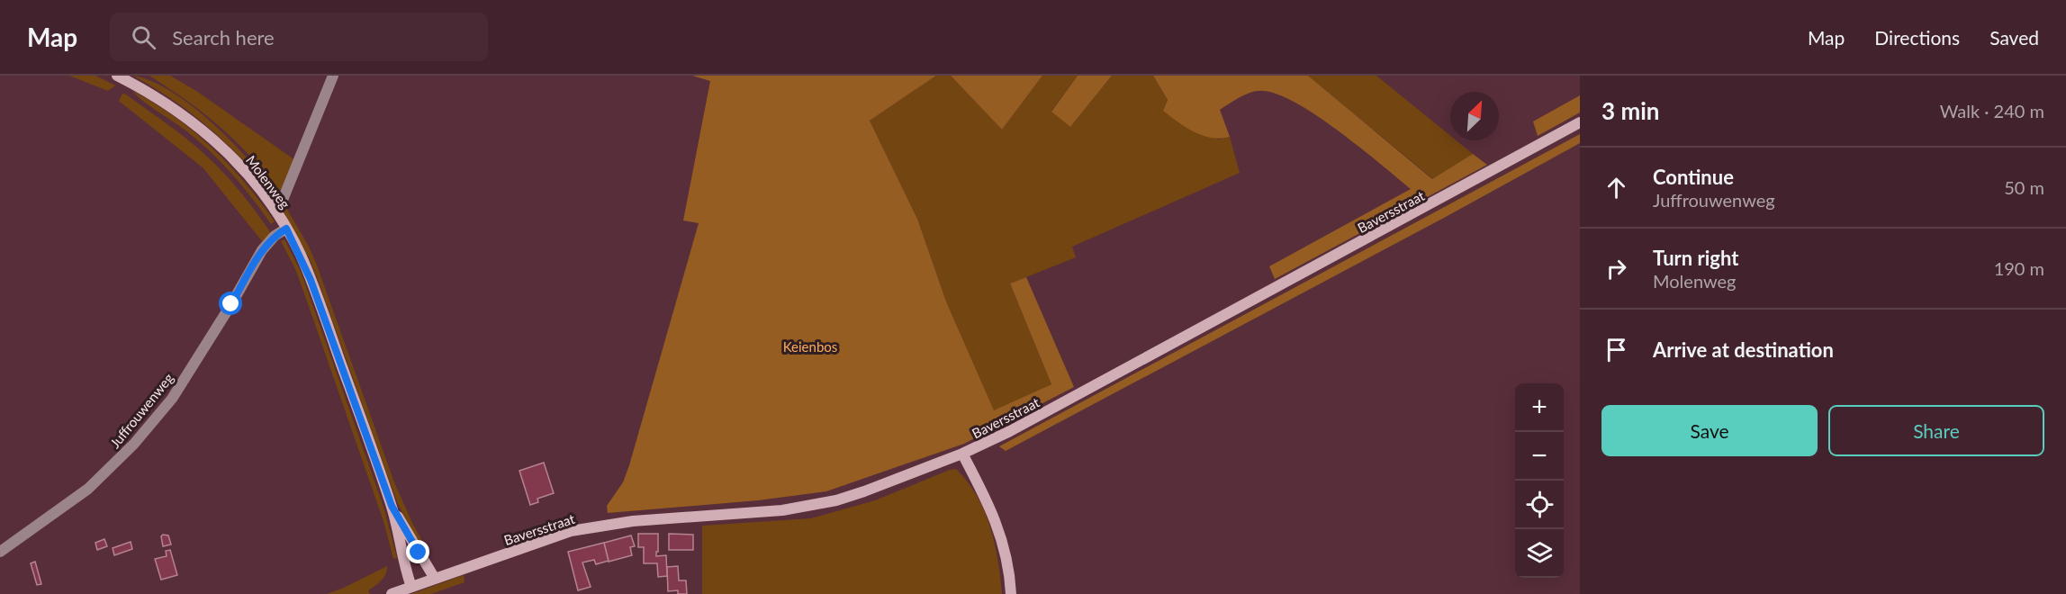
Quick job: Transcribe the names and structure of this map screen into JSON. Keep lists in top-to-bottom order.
{
  "streets": {
    "main road": ["Molenweg", "Baversstraat"],
    "street": ["Juffrouwenweg"]
  },
  "crossings": [
    ["Molenweg", "Baversstraat"],
    ["Molenweg", "Juffrouwenweg"]
  ],
  "parks": ["Keienbos"],
  "north": "top right",
  "page": {
    "header": "Map",
    "search": "Search here",
    "nav": ["Map", "Directions", "Saved"],
    "heading": ["3 min", "Walk · 240 m"],
    "list": [
      ["Continue", "Juffrouwenweg", "50 m"],
      ["Turn right", "Molenweg", "190 m"],
      "Arrive at destination"
    ],
    "map_buttons": ["+", "−"],
    "buttons": ["Save", "Share"]
  }
}
